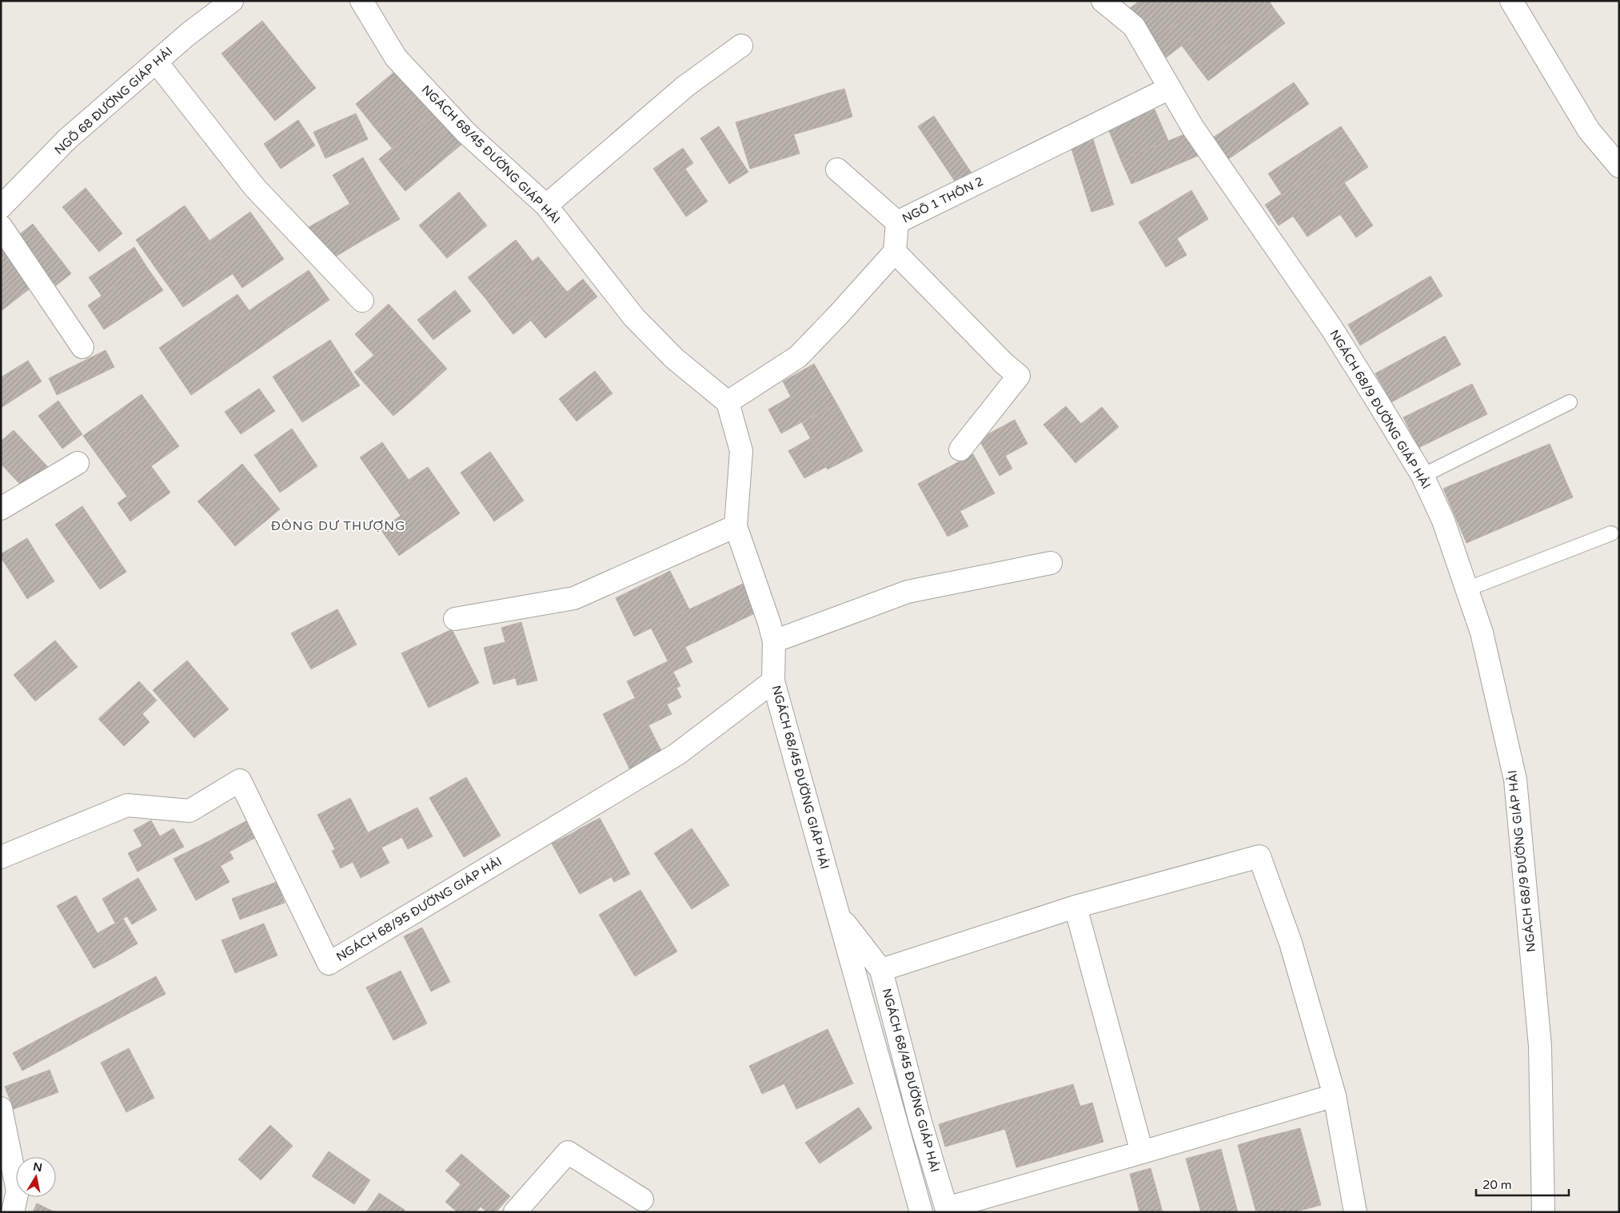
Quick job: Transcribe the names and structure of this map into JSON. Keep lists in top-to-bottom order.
{
  "streets": {
    "street": [
      "NGÕ 68 ĐƯỜNG GIÁP HẢI",
      "NGÁCH 68/45 ĐƯỜNG GIÁP HẢI",
      "NGÕ 1 THÔN 2",
      "NGÁCH 68/9 ĐƯỜNG GIÁP HẢI",
      "NGÁCH 68/95 ĐƯỜNG GIÁP HẢI"
    ]
  },
  "crossings": [
    ["NGÁCH 68/45 ĐƯỜNG GIÁP HẢI", "NGÁCH 68/95 ĐƯỜNG GIÁP HẢI"],
    ["NGÕ 1 THÔN 2", "NGÁCH 68/9 ĐƯỜNG GIÁP HẢI"]
  ],
  "districts": ["ĐÔNG DƯ THƯỢNG"],
  "scale_bar": "20 m",
  "north": "top"
}
